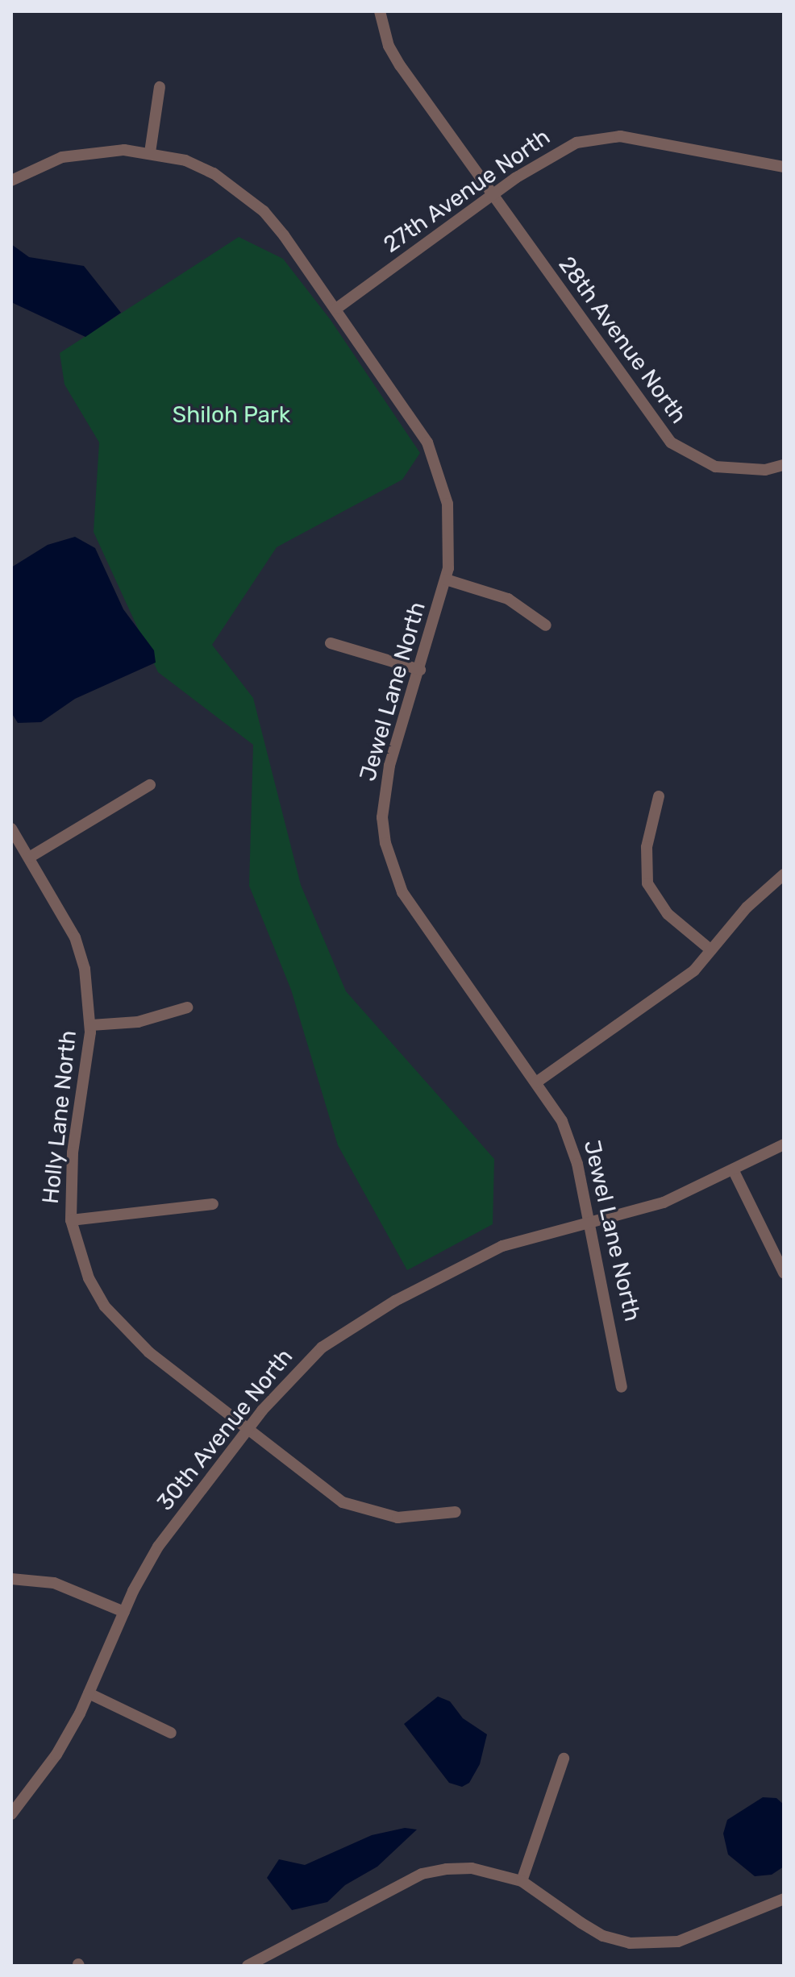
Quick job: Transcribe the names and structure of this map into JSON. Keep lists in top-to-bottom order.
{
  "streets": {
    "street": [
      "27th Avenue North",
      "28th Avenue North",
      "Jewel Lane North",
      "Holly Lane North",
      "30th Avenue North"
    ]
  },
  "crossings": [
    ["27th Avenue North", "28th Avenue North"],
    ["27th Avenue North", "Jewel Lane North"],
    ["Jewel Lane North", "30th Avenue North"],
    ["Holly Lane North", "30th Avenue North"]
  ],
  "parks": ["Shiloh Park"]
}
